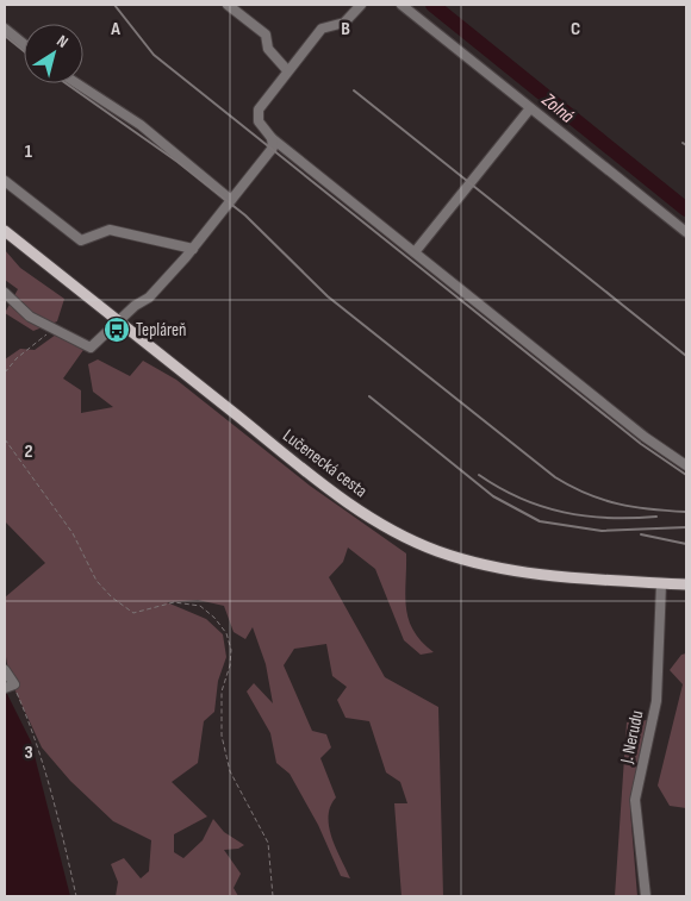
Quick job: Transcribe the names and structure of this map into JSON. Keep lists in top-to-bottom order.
{
  "streets": {
    "main road": ["Lučenecká cesta"],
    "street": ["J. Nerudu"]
  },
  "crossings": [
    ["Lučenecká cesta", "J. Nerudu"]
  ],
  "water": ["Zolná"],
  "places": {
    "bus stop": ["Tepláreň"]
  },
  "north": "top right",
  "grid": {
    "columns": ["A", "B", "C"],
    "rows": ["1", "2", "3"]
  }
}
